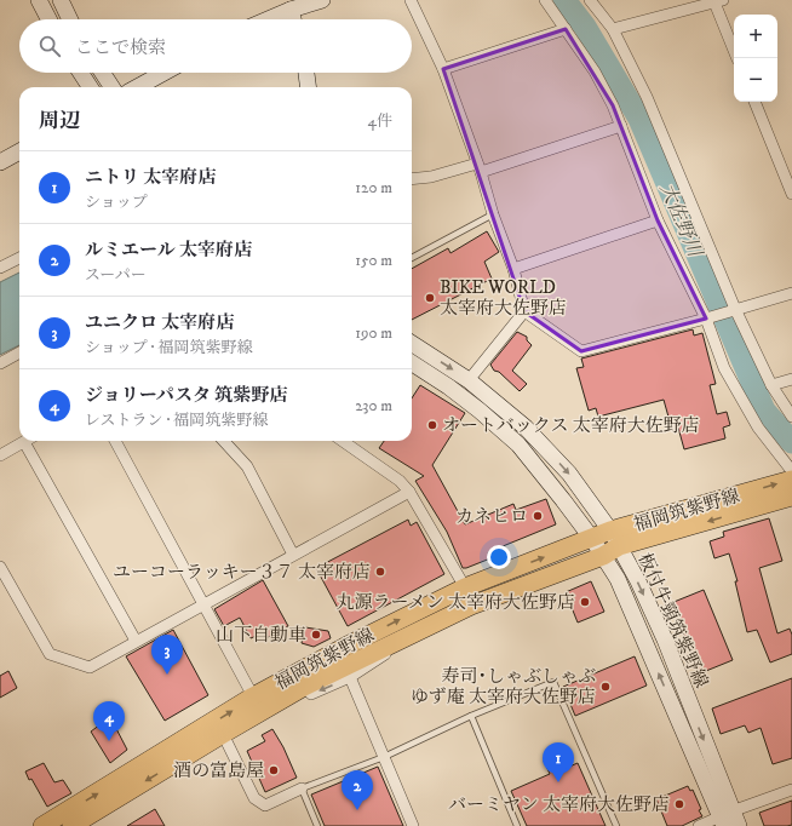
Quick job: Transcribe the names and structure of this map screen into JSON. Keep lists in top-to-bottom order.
{
  "streets": {
    "main road": ["福岡筑紫野線", "板付牛頸筑紫野線"]
  },
  "crossings": [
    ["福岡筑紫野線", "板付牛頸筑紫野線"]
  ],
  "water": ["大佐野川"],
  "places": [
    "BIKE WORLD 太宰府大佐野店",
    "オートバックス 太宰府大佐野店",
    "カネヒロ",
    "ユーコーラッキー３７ 太宰府店",
    "丸源ラーメン 太宰府大佐野店",
    "山下自動車",
    "寿司･しゃぶしゃぶ ゆず庵 太宰府大佐野店",
    "酒の富島屋",
    "バーミヤン 太宰府大佐野店"
  ],
  "page": {
    "map_buttons": ["+", "−"],
    "search": "ここで検索",
    "heading": ["周辺", "4件"],
    "list": [
      {
        "mark": "1",
        "name": "ニトリ 太宰府店",
        "note": "ショップ",
        "value": "120 m"
      },
      {
        "mark": "2",
        "name": "ルミエール 太宰府店",
        "note": "スーパー",
        "value": "150 m"
      },
      {
        "mark": "3",
        "name": "ユニクロ 太宰府店",
        "note": "ショップ · 福岡筑紫野線",
        "value": "190 m"
      },
      {
        "mark": "4",
        "name": "ジョリーパスタ 筑紫野店",
        "note": "レストラン · 福岡筑紫野線",
        "value": "230 m"
      }
    ],
    "pins": [
      "3",
      "4",
      "1",
      "2"
    ]
  }
}
